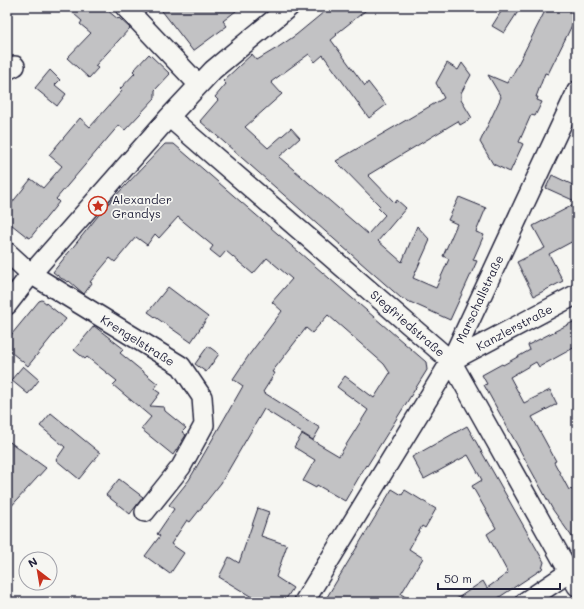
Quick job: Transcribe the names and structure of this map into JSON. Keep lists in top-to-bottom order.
{
  "streets": {
    "street": [
      "Marschallstraße",
      "Siegfriedstraße",
      "Kanzlerstraße",
      "Krengelstraße"
    ]
  },
  "crossings": [
    ["Marschallstraße", "Siegfriedstraße"],
    ["Marschallstraße", "Kanzlerstraße"],
    ["Siegfriedstraße", "Kanzlerstraße"]
  ],
  "places": {
    "place": ["Alexander Grandys"]
  },
  "scale_bar": "50 m",
  "north": "top left"
}
